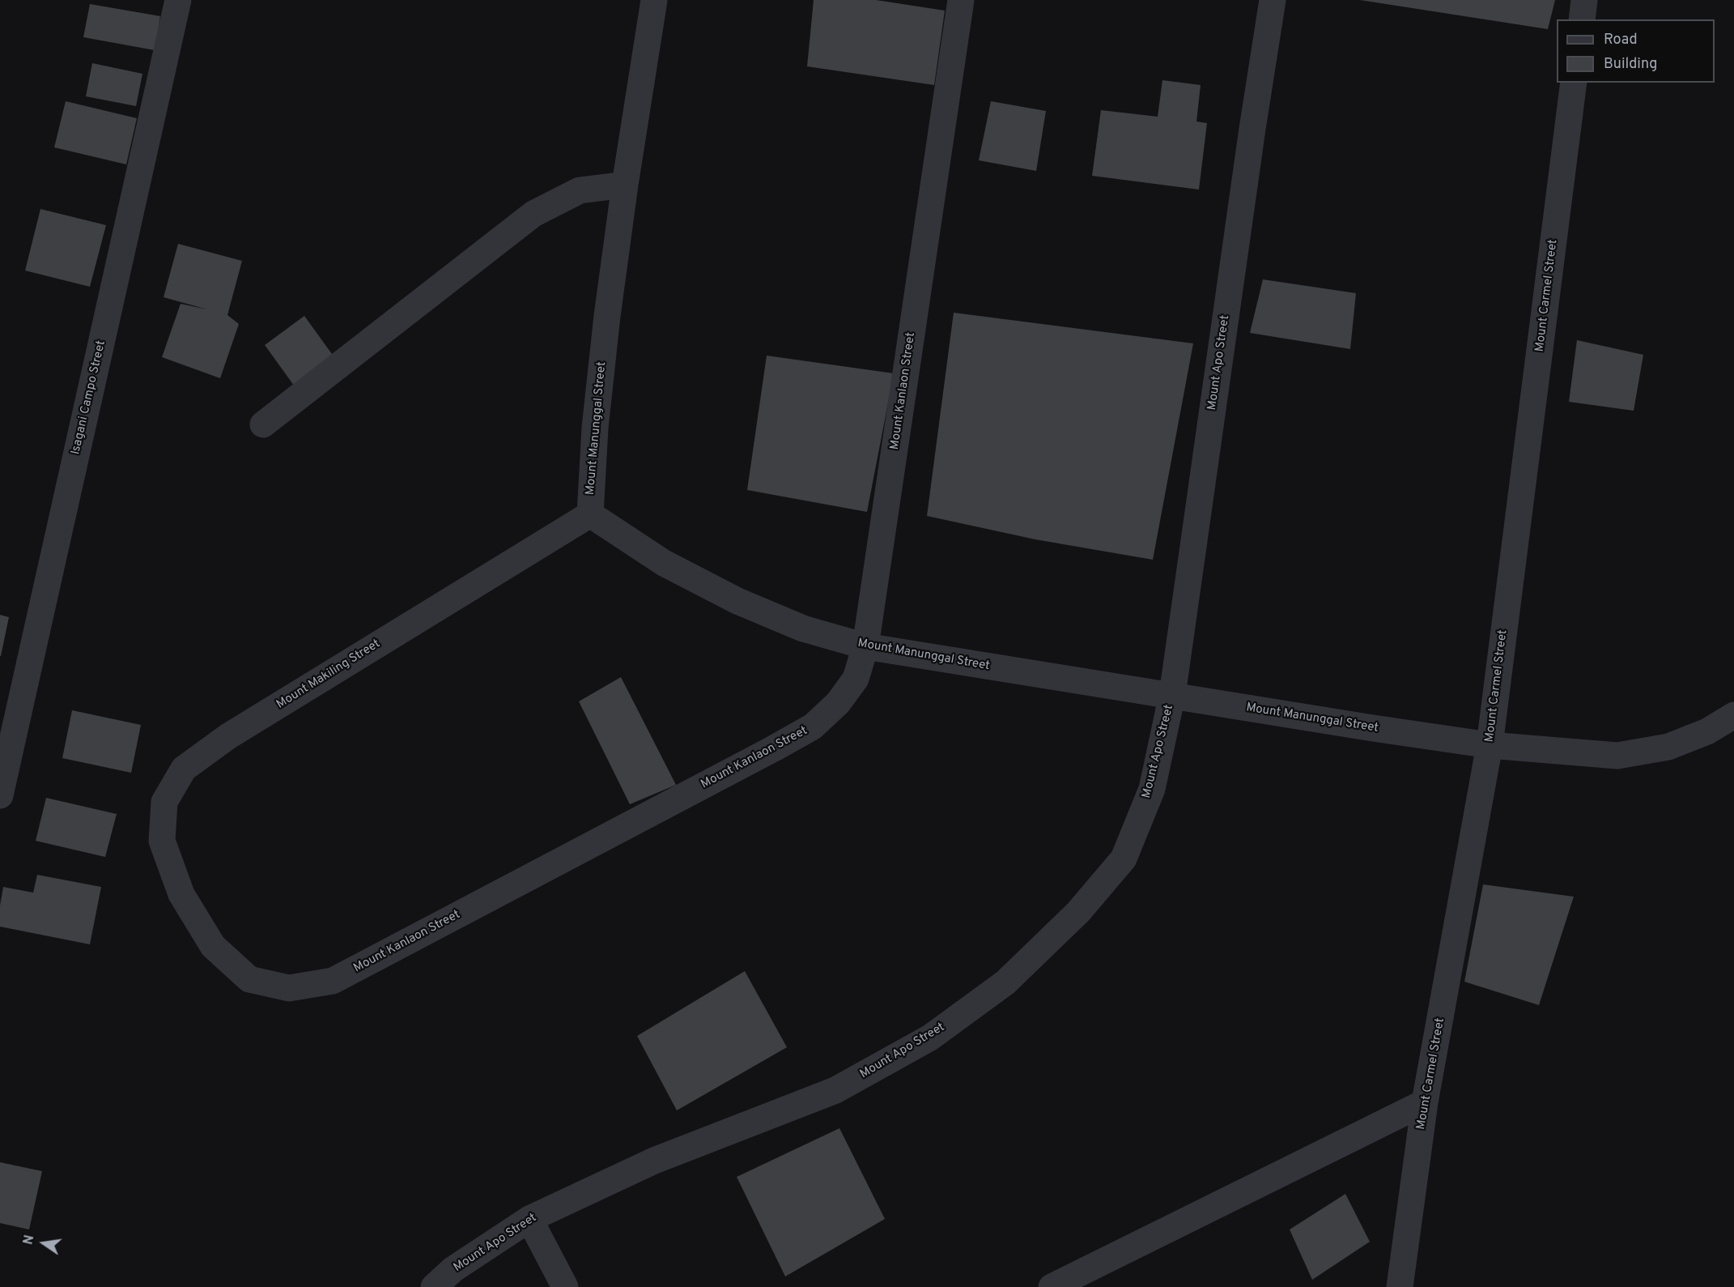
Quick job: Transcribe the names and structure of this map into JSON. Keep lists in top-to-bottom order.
{
  "streets": {
    "street": [
      "Mount Carmel Street",
      "Mount Apo Street",
      "Mount Kanlaon Street",
      "Isagani Campo Street",
      "Mount Manunggal Street",
      "Mount Makiling Street"
    ]
  },
  "crossings": [
    ["Mount Carmel Street", "Mount Manunggal Street"],
    ["Mount Apo Street", "Mount Manunggal Street"],
    ["Mount Kanlaon Street", "Mount Manunggal Street"],
    ["Mount Kanlaon Street", "Mount Makiling Street"],
    ["Mount Manunggal Street", "Mount Makiling Street"]
  ],
  "legend": ["Road", "Building"],
  "north": "left"
}
